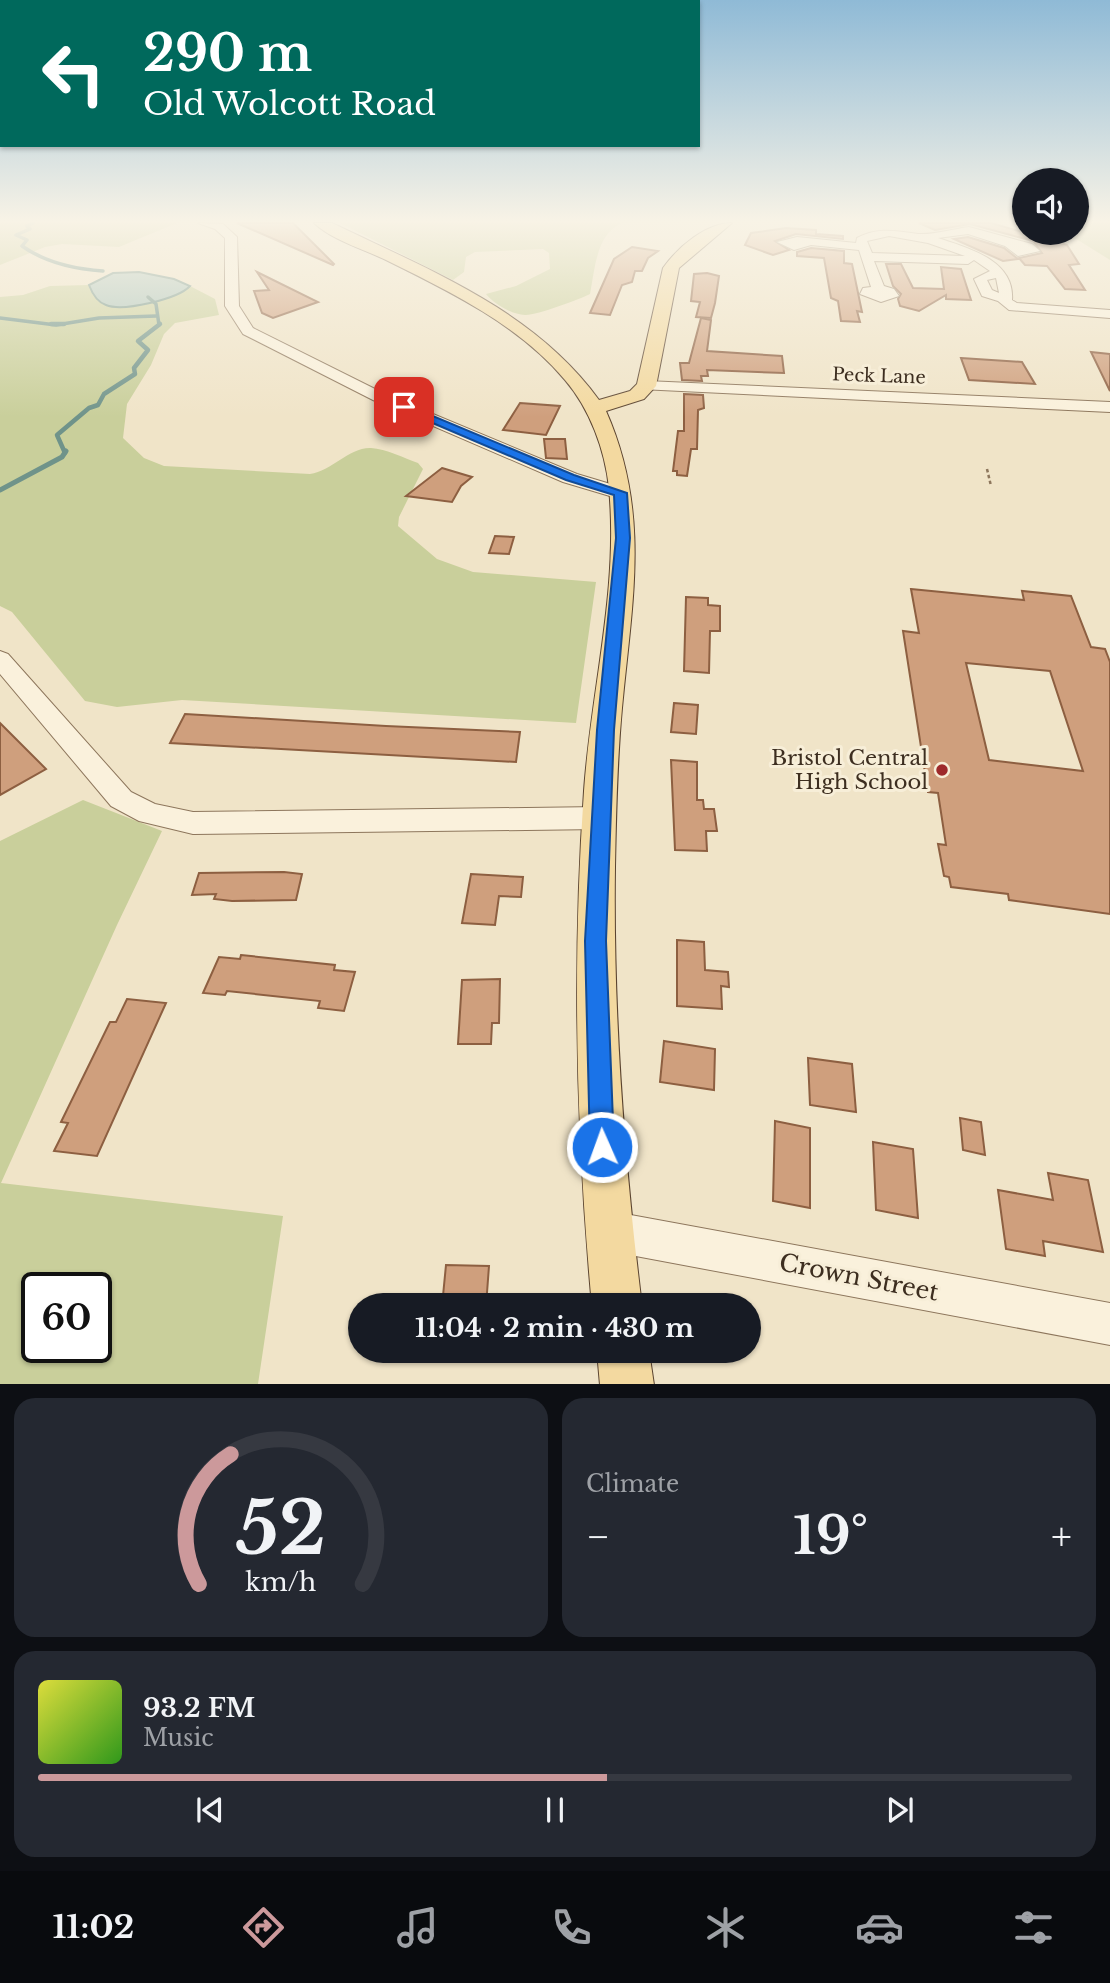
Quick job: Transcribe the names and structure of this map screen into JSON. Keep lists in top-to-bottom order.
{
  "streets": {
    "street": ["Peck Lane", "Crown Street"]
  },
  "places": ["Bristol Central High School"],
  "page": {
    "turn": ["290 m", "Old Wolcott Road"],
    "limit": "60",
    "trip": "11:04 · 2 min · 430 m",
    "tile": "Climate",
    "heat": ["−", "19°", "+"],
    "song": ["93.2 FM", "Music"],
    "tabs": "11:02",
    "gauge": ["52", "km/h"]
  }
}
